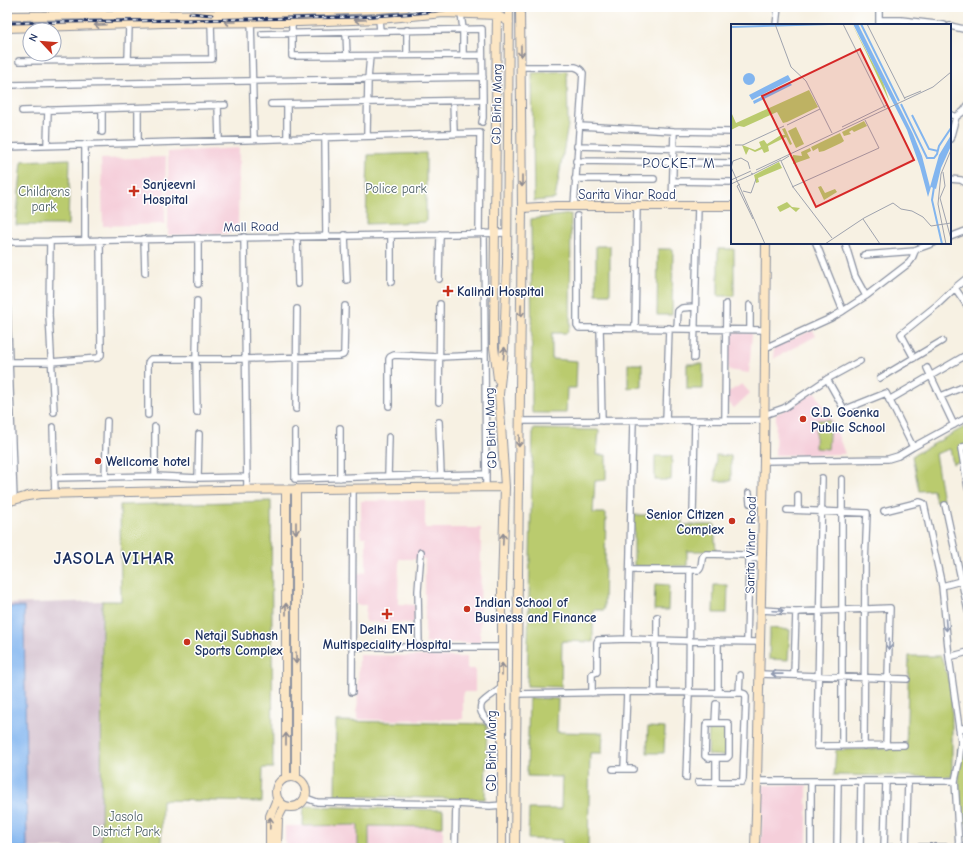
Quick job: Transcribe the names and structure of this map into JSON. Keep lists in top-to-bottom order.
{
  "streets": {
    "street": ["GD Birla Marg", "Sarita Vihar Road", "Mall Road"]
  },
  "crossings": [
    ["GD Birla Marg", "Sarita Vihar Road"],
    ["GD Birla Marg", "Mall Road"]
  ],
  "districts": ["POCKET M", "JASOLA VIHAR"],
  "parks": ["Police park", "Childrens park", "Jasola District Park"],
  "places": {
    "health": ["Sanjeevni Hospital", "Kalindi Hospital", "Delhi ENT Multispeciality Hospital"],
    "other": [
      "G.D. Goenka Public School",
      "Wellcome hotel",
      "Senior Citizen Complex",
      "Indian School of Business and Finance",
      "Netaji Subhash Sports Complex"
    ]
  },
  "north": "top left"
}
